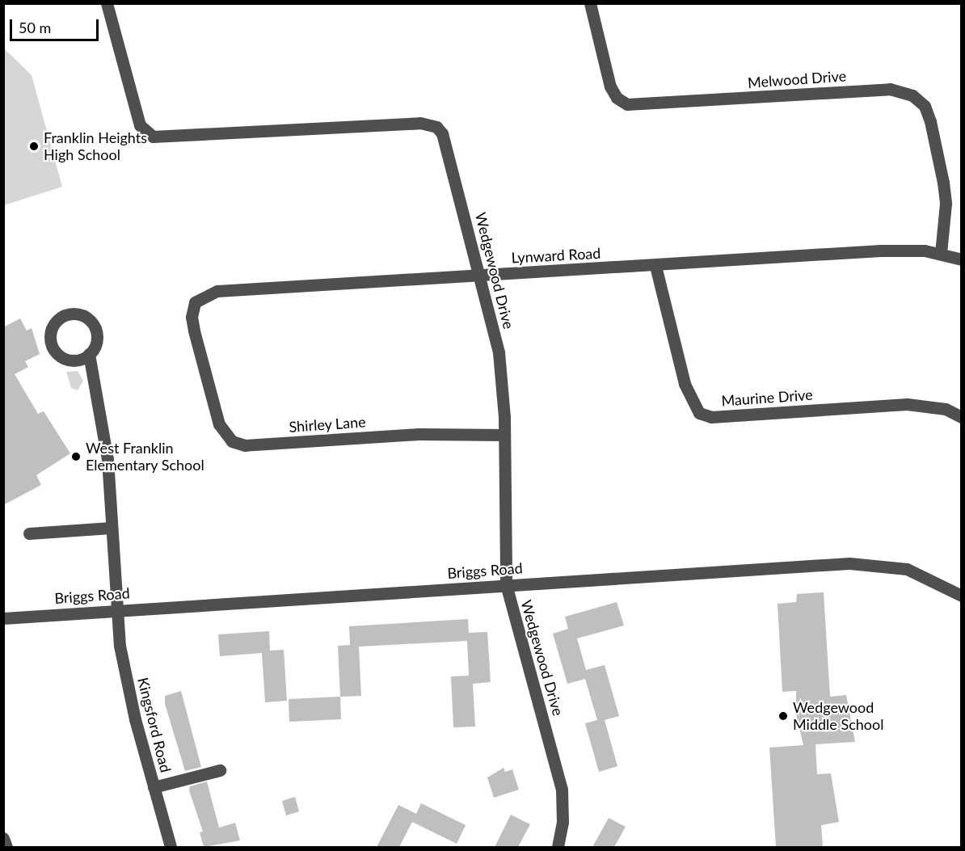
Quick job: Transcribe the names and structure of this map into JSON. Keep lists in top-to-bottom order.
{
  "streets": {
    "street": [
      "Melwood Drive",
      "Lynward Road",
      "Wedgewood Drive",
      "Maurine Drive",
      "Shirley Lane",
      "Briggs Road",
      "Kingsford Road"
    ]
  },
  "crossings": [
    ["Melwood Drive", "Lynward Road"],
    ["Lynward Road", "Wedgewood Drive"],
    ["Lynward Road", "Maurine Drive"],
    ["Lynward Road", "Shirley Lane"],
    ["Wedgewood Drive", "Shirley Lane"],
    ["Wedgewood Drive", "Briggs Road"],
    ["Briggs Road", "Kingsford Road"]
  ],
  "places": ["Franklin Heights High School", "West Franklin Elementary School", "Wedgewood Middle School"],
  "scale_bar": "50 m"
}
